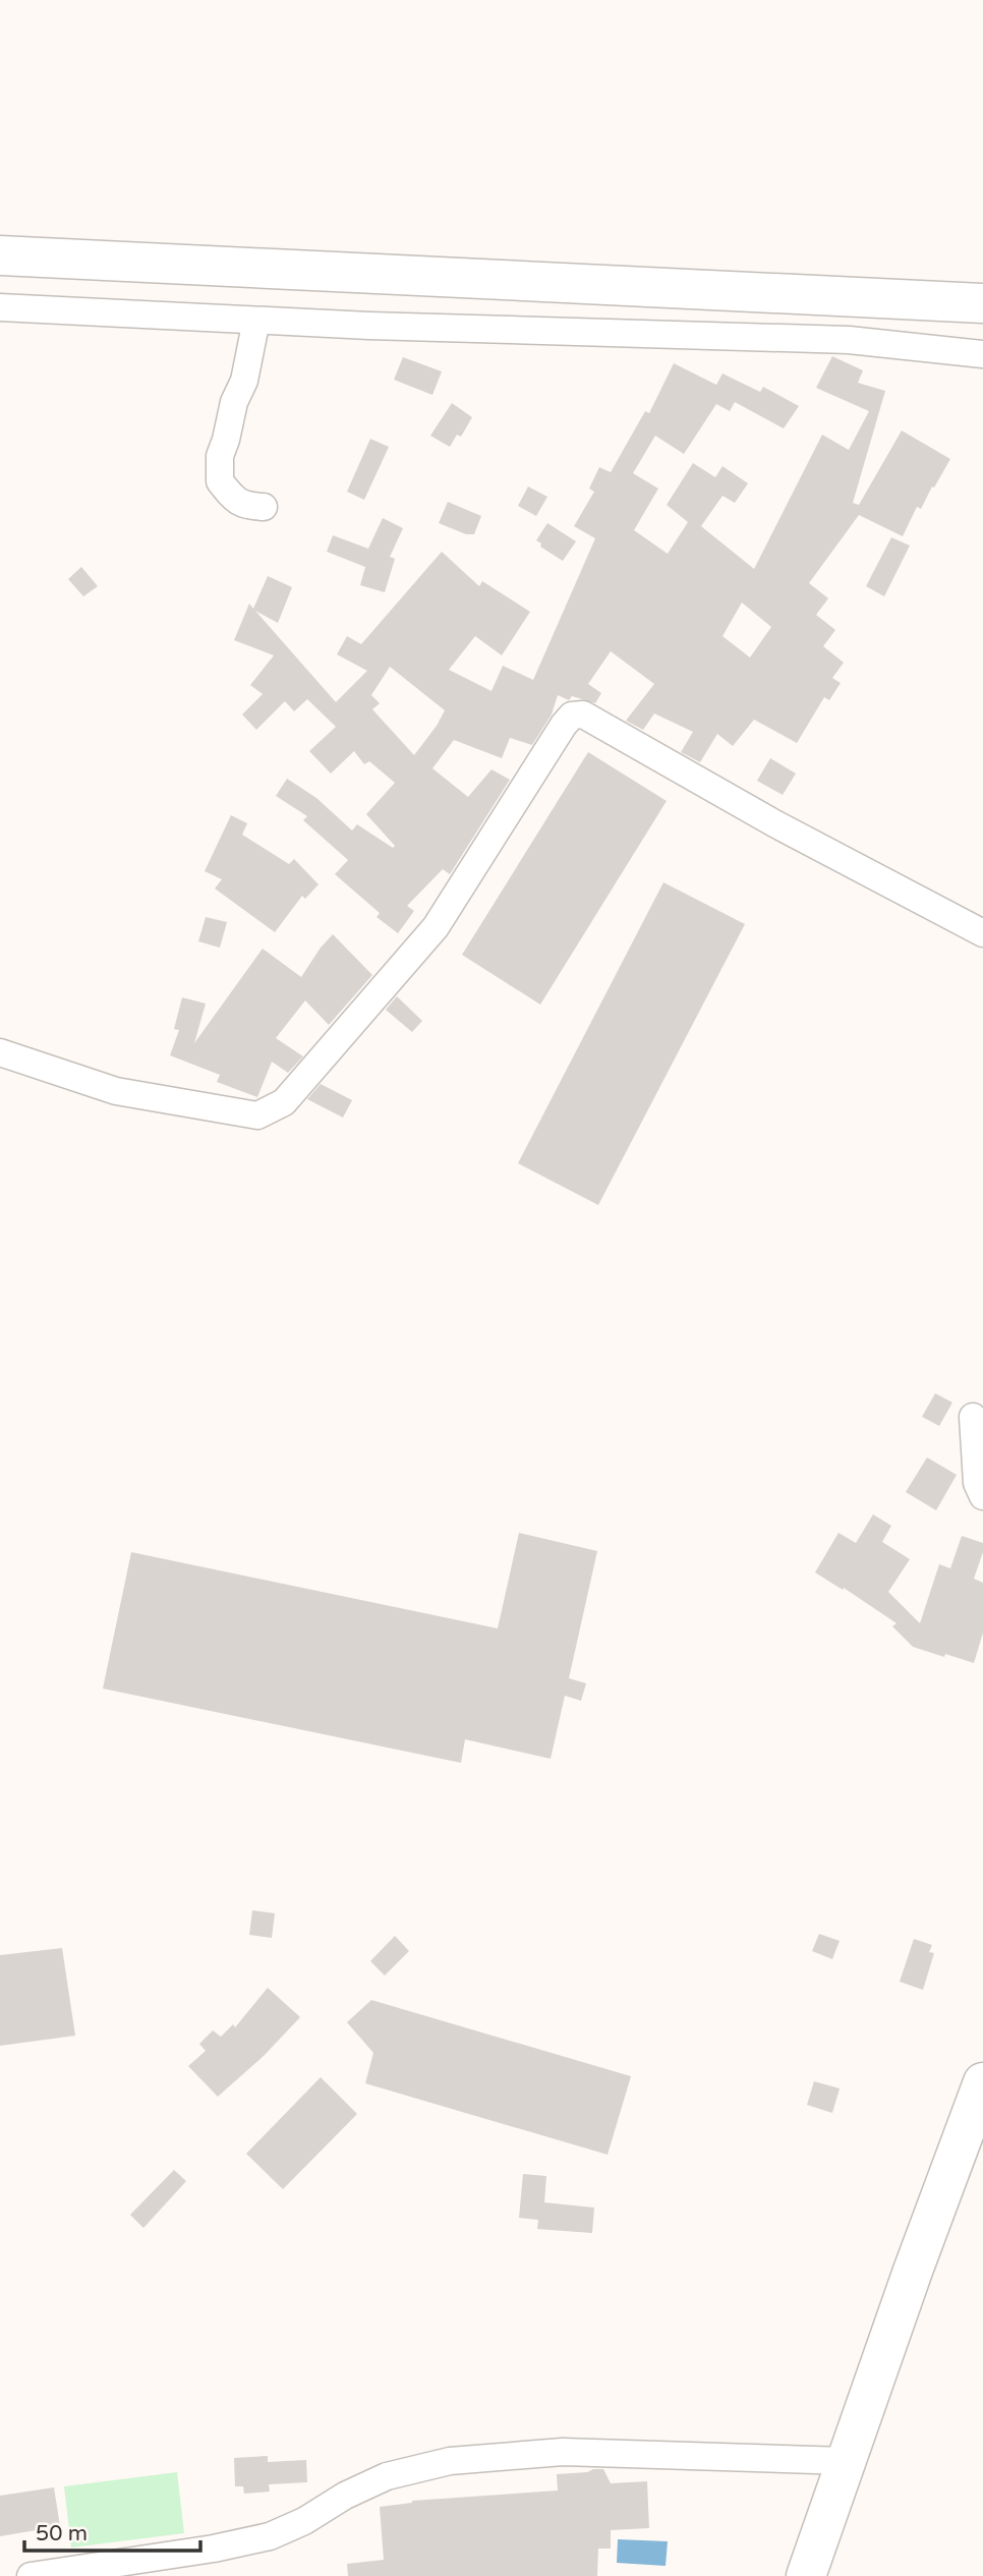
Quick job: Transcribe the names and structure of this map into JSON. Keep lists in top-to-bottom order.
{
  "scale_bar": "50 m"
}
